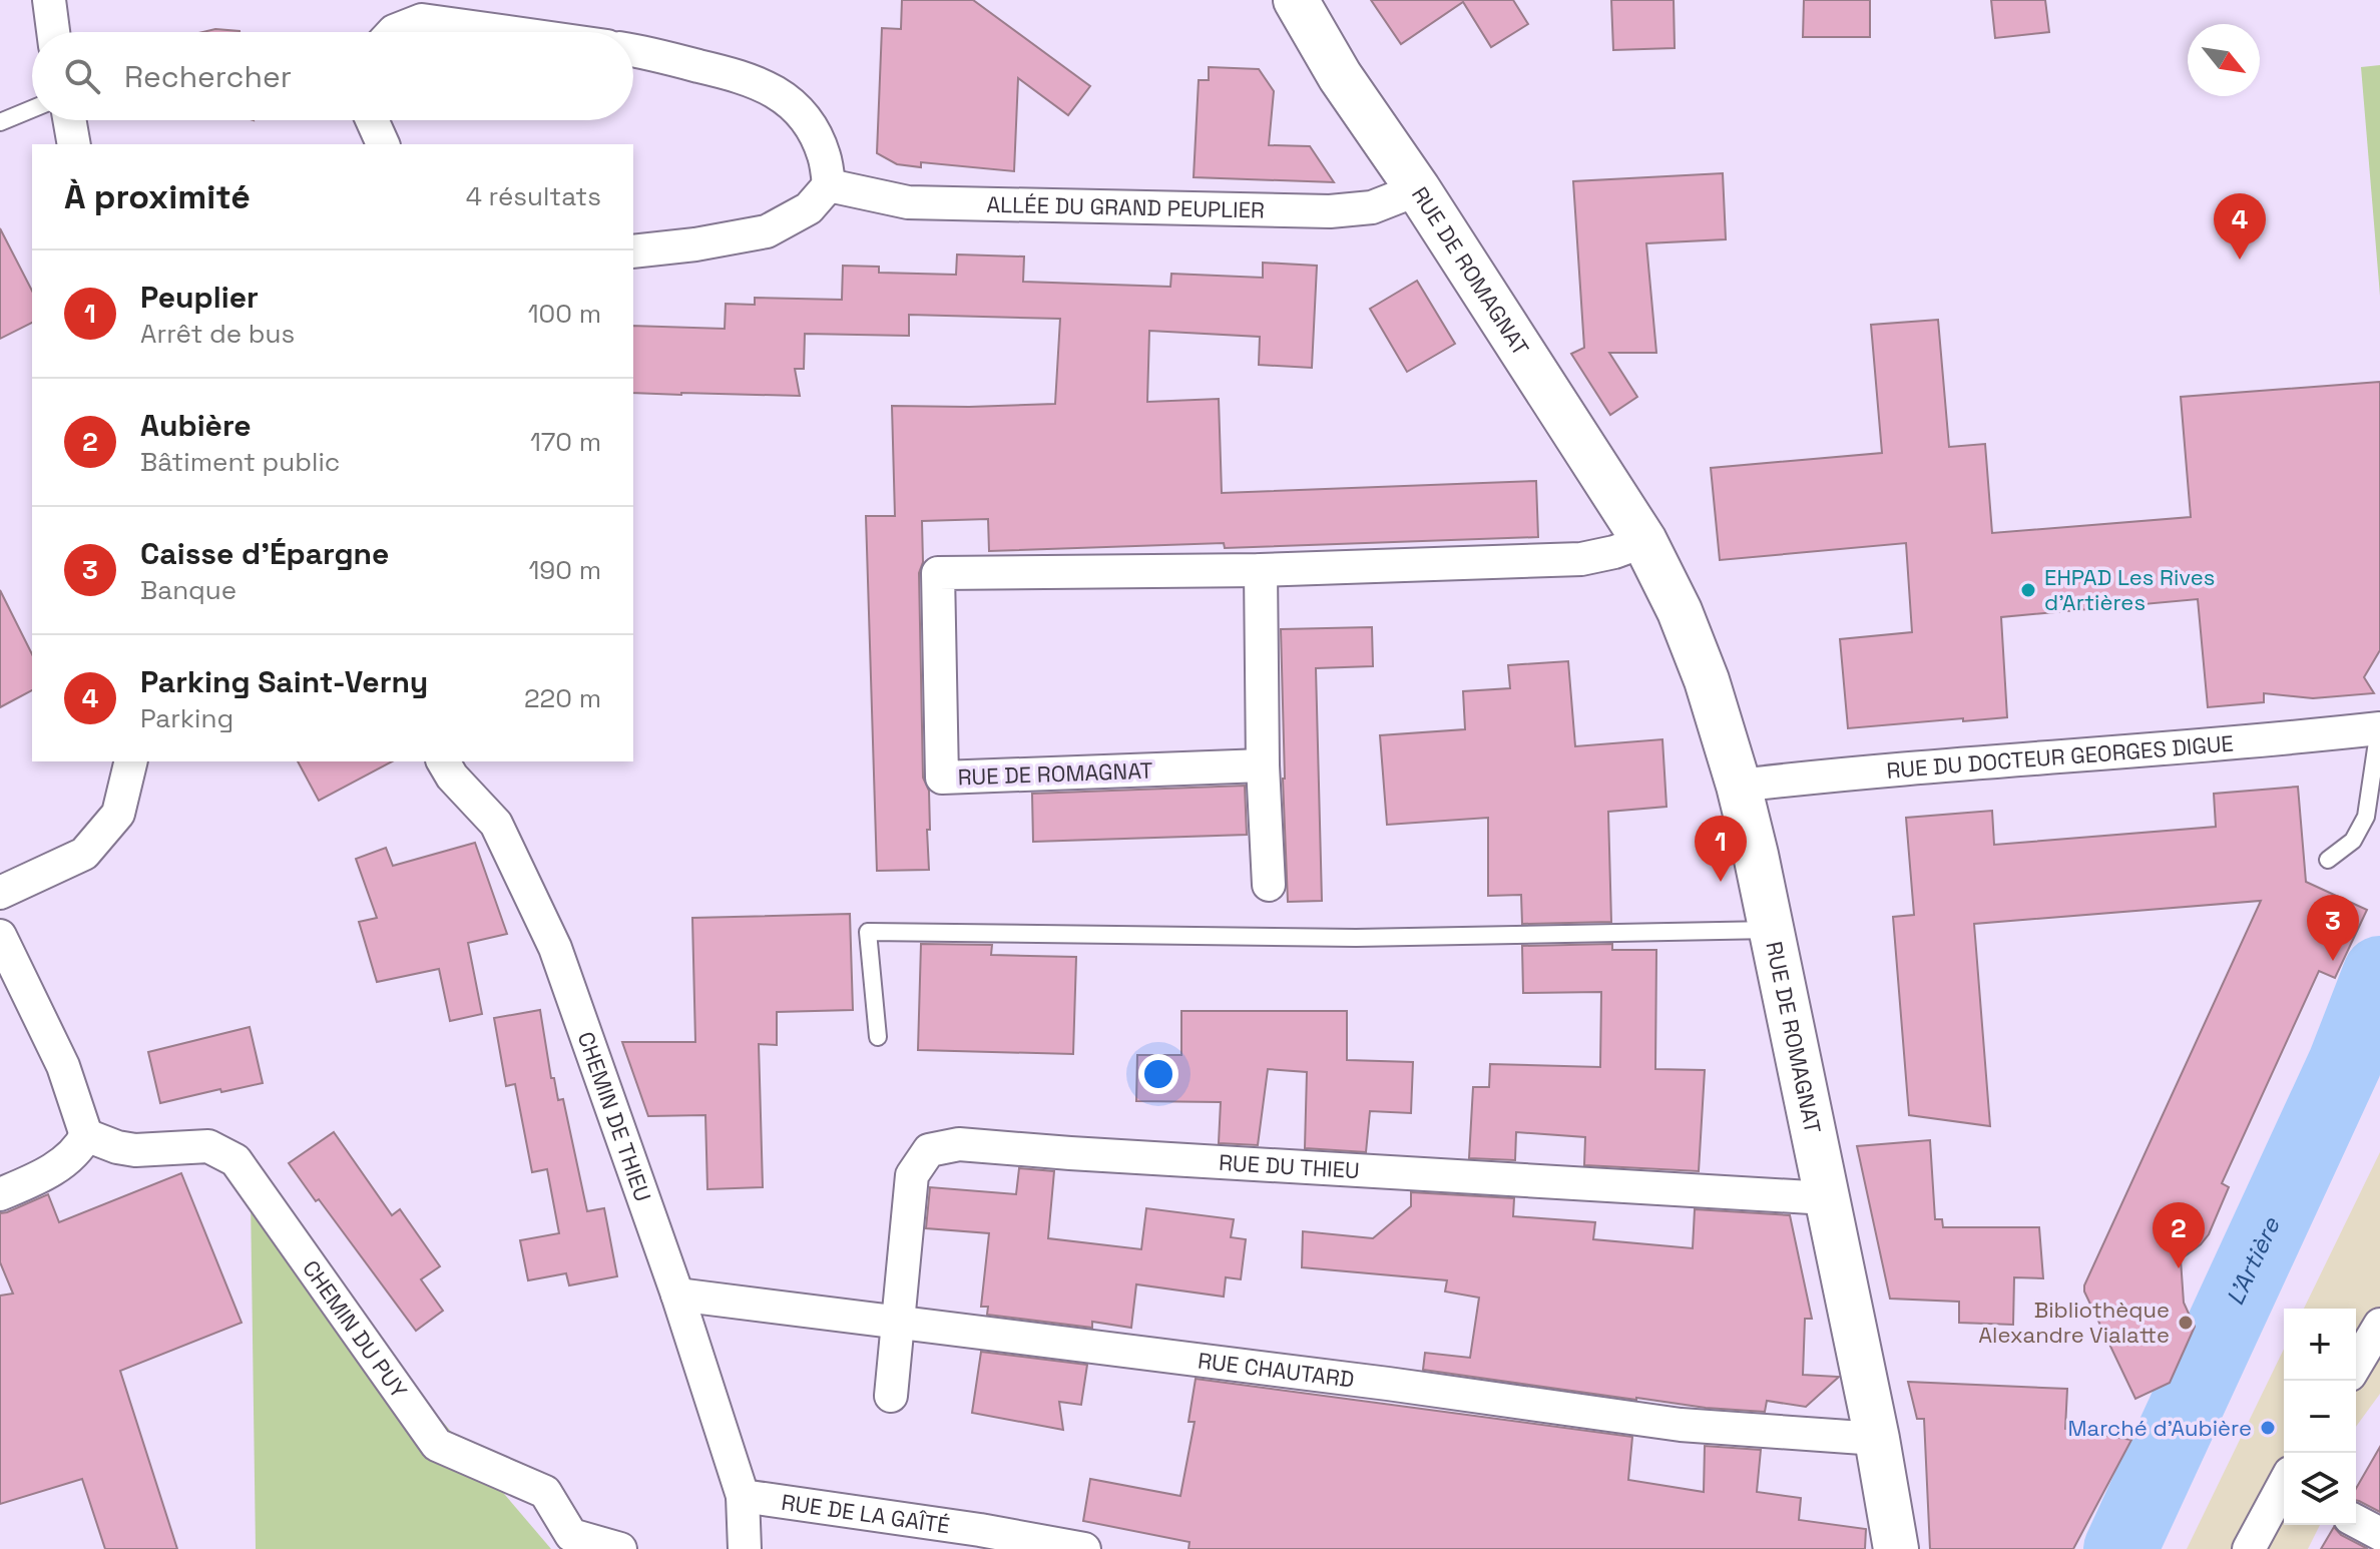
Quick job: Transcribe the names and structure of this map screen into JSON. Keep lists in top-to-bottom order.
{
  "streets": {
    "main road": ["RUE DE ROMAGNAT"],
    "street": [
      "ALLÉE DU GRAND PEUPLIER",
      "RUE DU DOCTEUR GEORGES DIGUE",
      "CHEMIN DE THIEU",
      "RUE DU THIEU",
      "CHEMIN DU PUY",
      "RUE CHAUTARD",
      "RUE DE LA GAÎTÉ"
    ]
  },
  "crossings": [
    ["ALLÉE DU GRAND PEUPLIER", "RUE DE ROMAGNAT"],
    ["RUE DE ROMAGNAT", "RUE DU DOCTEUR GEORGES DIGUE"],
    ["RUE DE ROMAGNAT", "RUE DU THIEU"],
    ["RUE DE ROMAGNAT", "RUE CHAUTARD"],
    ["CHEMIN DE THIEU", "RUE CHAUTARD"],
    ["CHEMIN DE THIEU", "RUE DE LA GAÎTÉ"],
    ["RUE DU THIEU", "RUE CHAUTARD"]
  ],
  "water": ["L'Artière"],
  "places": ["EHPAD Les Rives d'Artières", "Bibliothèque Alexandre Vialatte", "Marché d'Aubière"],
  "north": "bottom right",
  "page": {
    "search": "Rechercher",
    "heading": ["À proximité", "4 résultats"],
    "pins": [
      "4",
      "1",
      "3",
      "2"
    ],
    "list": [
      {
        "mark": "1",
        "name": "Peuplier",
        "note": "Arrêt de bus",
        "value": "100 m"
      },
      {
        "mark": "2",
        "name": "Aubière",
        "note": "Bâtiment public",
        "value": "170 m"
      },
      {
        "mark": "3",
        "name": "Caisse d'Épargne",
        "note": "Banque",
        "value": "190 m"
      },
      {
        "mark": "4",
        "name": "Parking Saint-Verny",
        "note": "Parking",
        "value": "220 m"
      }
    ],
    "map_buttons": ["+", "−"]
  }
}
